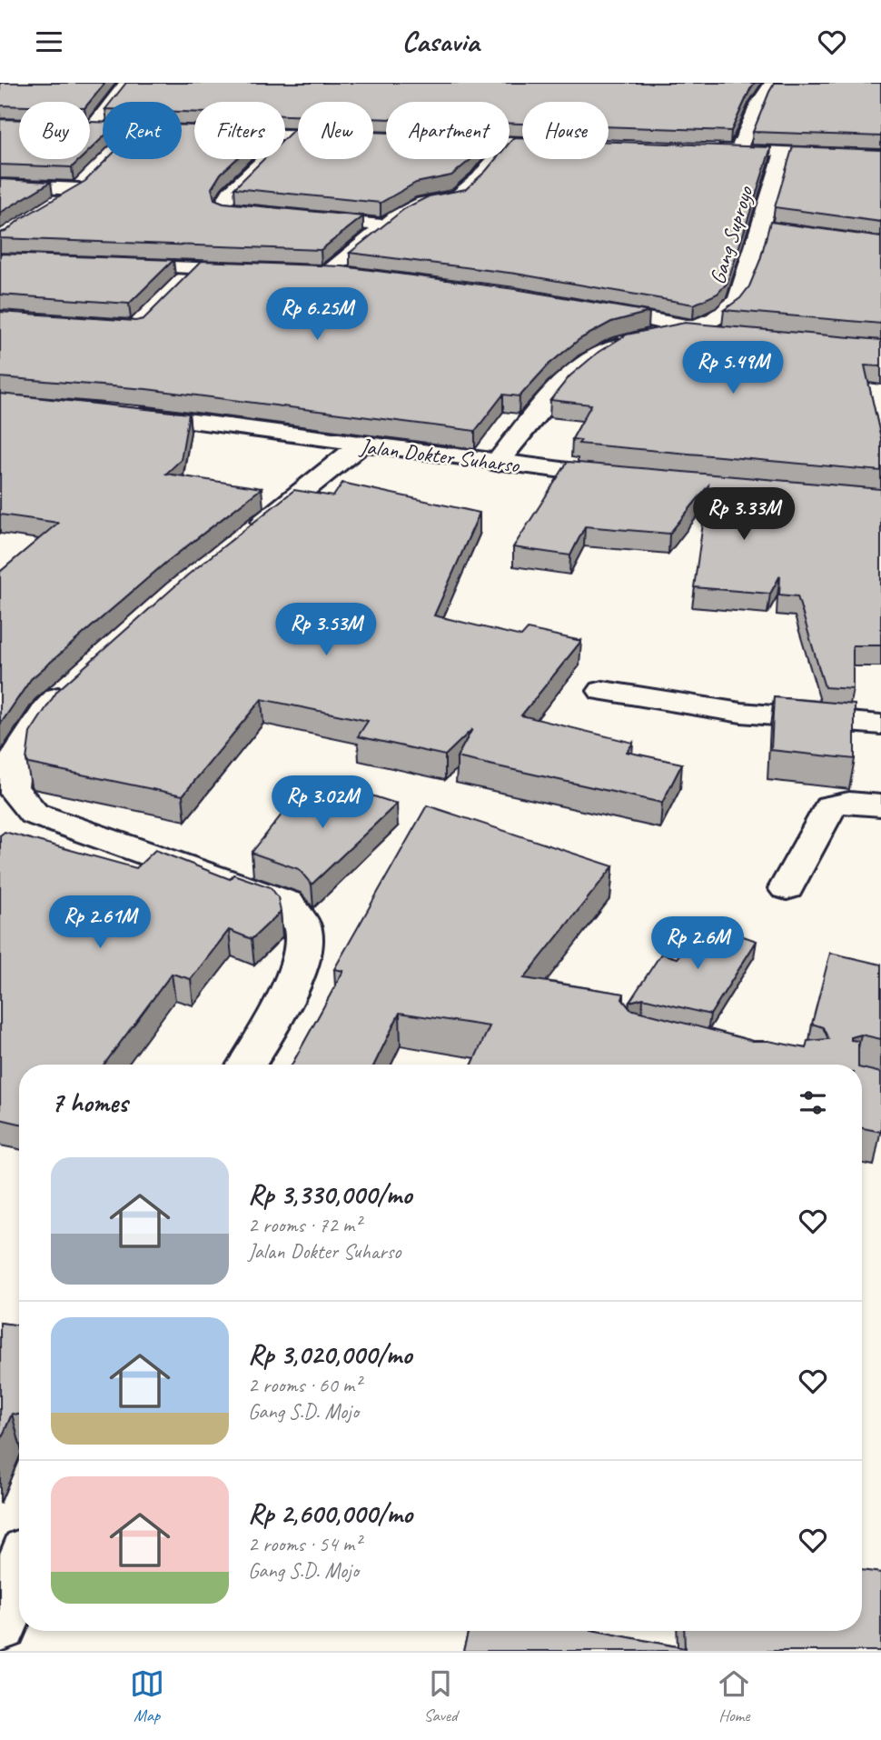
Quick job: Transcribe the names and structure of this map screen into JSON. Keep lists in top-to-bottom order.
{
  "streets": {
    "street": ["Gang Suproyo", "Jalan Dokter Suharso"]
  },
  "crossings": [
    ["Gang Suproyo", "Jalan Dokter Suharso"]
  ],
  "page": {
    "header": "Casavia",
    "chip": [
      "Buy",
      "Rent",
      "Filters",
      "New",
      "Apartment",
      "House"
    ],
    "price": [
      "Rp 6.25M",
      "Rp 5.49M",
      "Rp 3.33M",
      "Rp 3.53M",
      "Rp 3.02M",
      "Rp 2.61M",
      "Rp 2.6M"
    ],
    "heading": "7 homes",
    "list": [
      {
        "name": "Rp 3,330,000/mo",
        "note": "2 rooms · 72 m² · Jalan Dokter Suharso"
      },
      {
        "name": "Rp 3,020,000/mo",
        "note": "2 rooms · 60 m² · Gang S.D. Mojo"
      },
      {
        "name": "Rp 2,600,000/mo",
        "note": "2 rooms · 54 m² · Gang S.D. Mojo"
      }
    ],
    "tabs": ["Map", "Saved", "Home"]
  }
}
